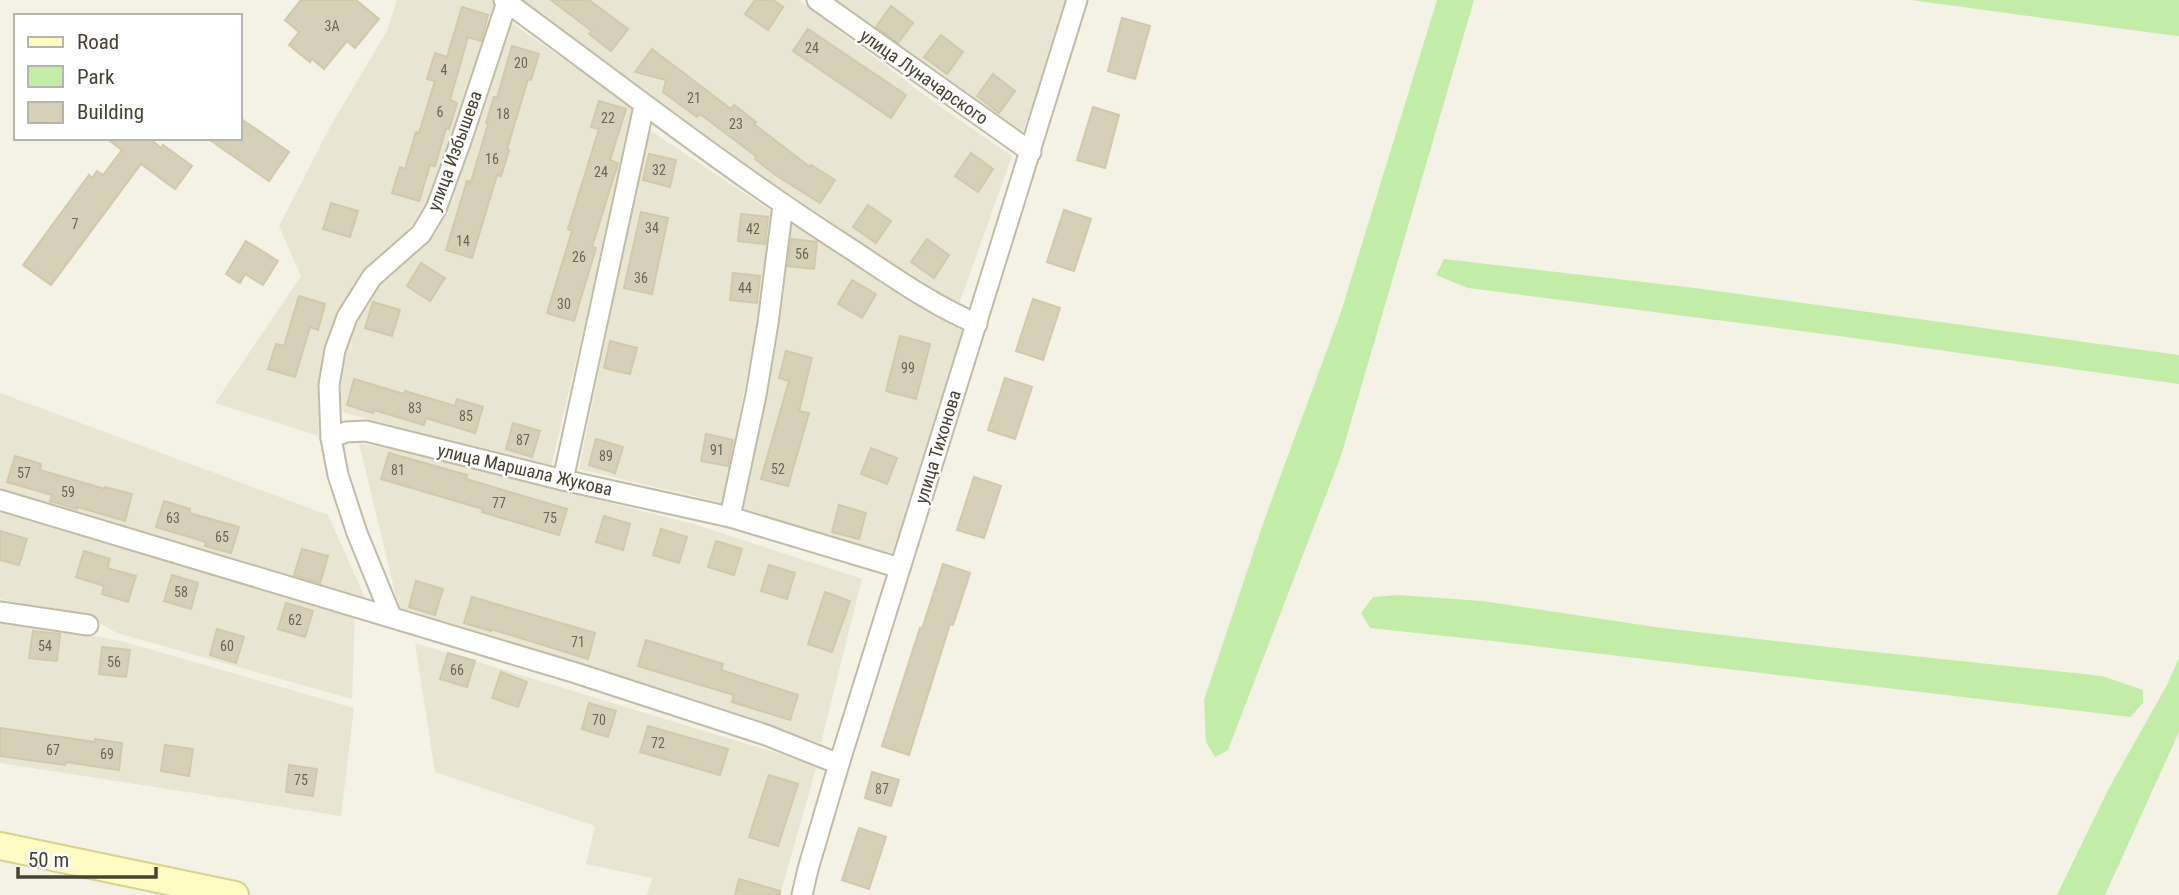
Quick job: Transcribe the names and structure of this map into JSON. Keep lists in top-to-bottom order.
{
  "streets": {
    "street": [
      "улица Луначарского",
      "улица Избышева",
      "улица Тихонова",
      "улица Маршала Жукова"
    ]
  },
  "crossings": [
    ["улица Луначарского", "улица Тихонова"],
    ["улица Избышева", "улица Тихонова"],
    ["улица Избышева", "улица Маршала Жукова"],
    ["улица Тихонова", "улица Маршала Жукова"]
  ],
  "house_numbers": [
    "3А",
    "24",
    "20",
    "4",
    "21",
    "6",
    "18",
    "22",
    "23",
    "16",
    "32",
    "24",
    "7",
    "34",
    "42",
    "14",
    "56",
    "26",
    "36",
    "44",
    "30",
    "99",
    "83",
    "85",
    "87",
    "91",
    "89",
    "52",
    "81",
    "57",
    "59",
    "77",
    "63",
    "75",
    "65",
    "58",
    "62",
    "71",
    "54",
    "60",
    "56",
    "66",
    "70",
    "72",
    "67",
    "69",
    "75",
    "87"
  ],
  "legend": ["Road", "Park", "Building"],
  "scale_bar": "50 m"
}
